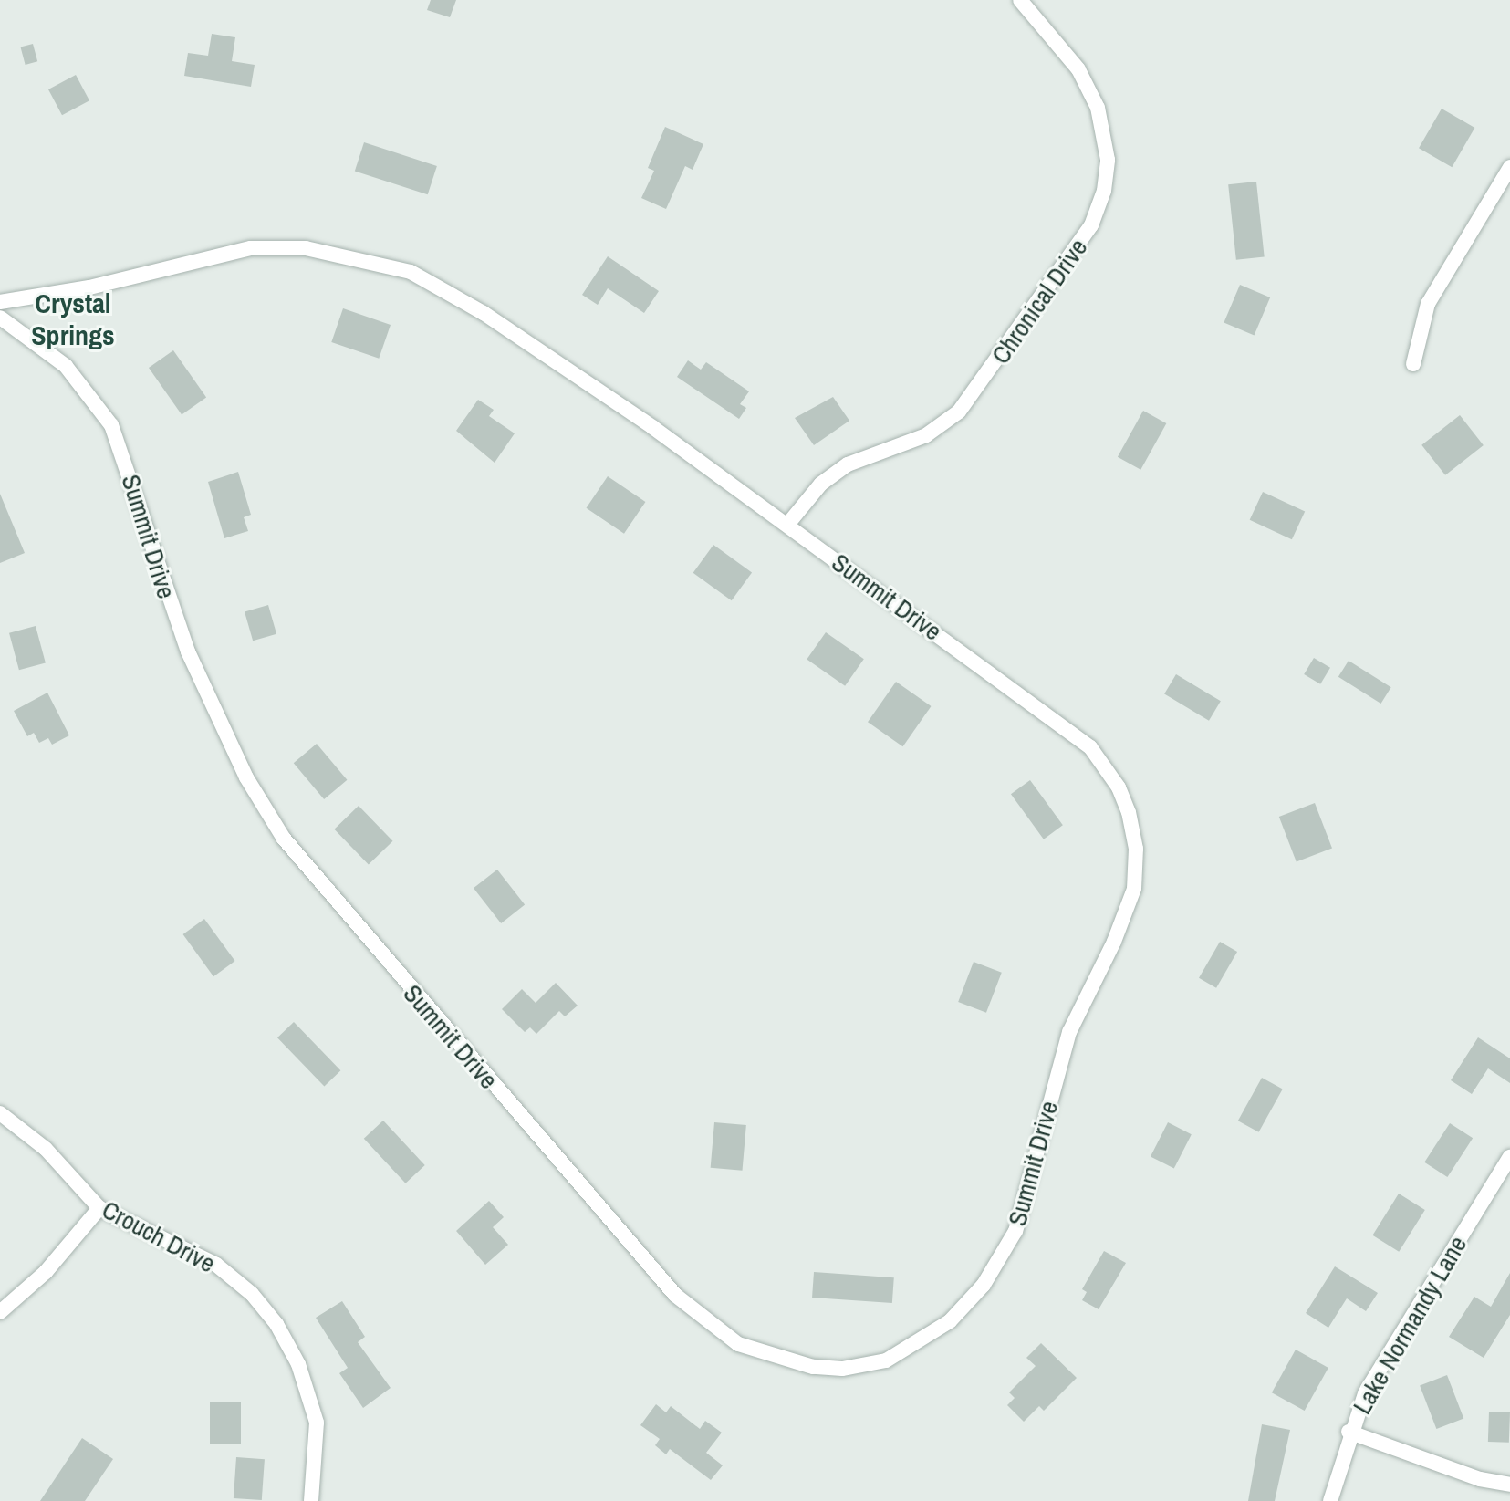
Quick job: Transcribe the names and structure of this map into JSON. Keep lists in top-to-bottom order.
{
  "streets": {
    "street": [
      "Chronical Drive",
      "Summit Drive",
      "Crouch Drive",
      "Lake Normandy Lane"
    ]
  },
  "crossings": [
    ["Chronical Drive", "Summit Drive"]
  ],
  "districts": ["Crystal Springs"]
}
